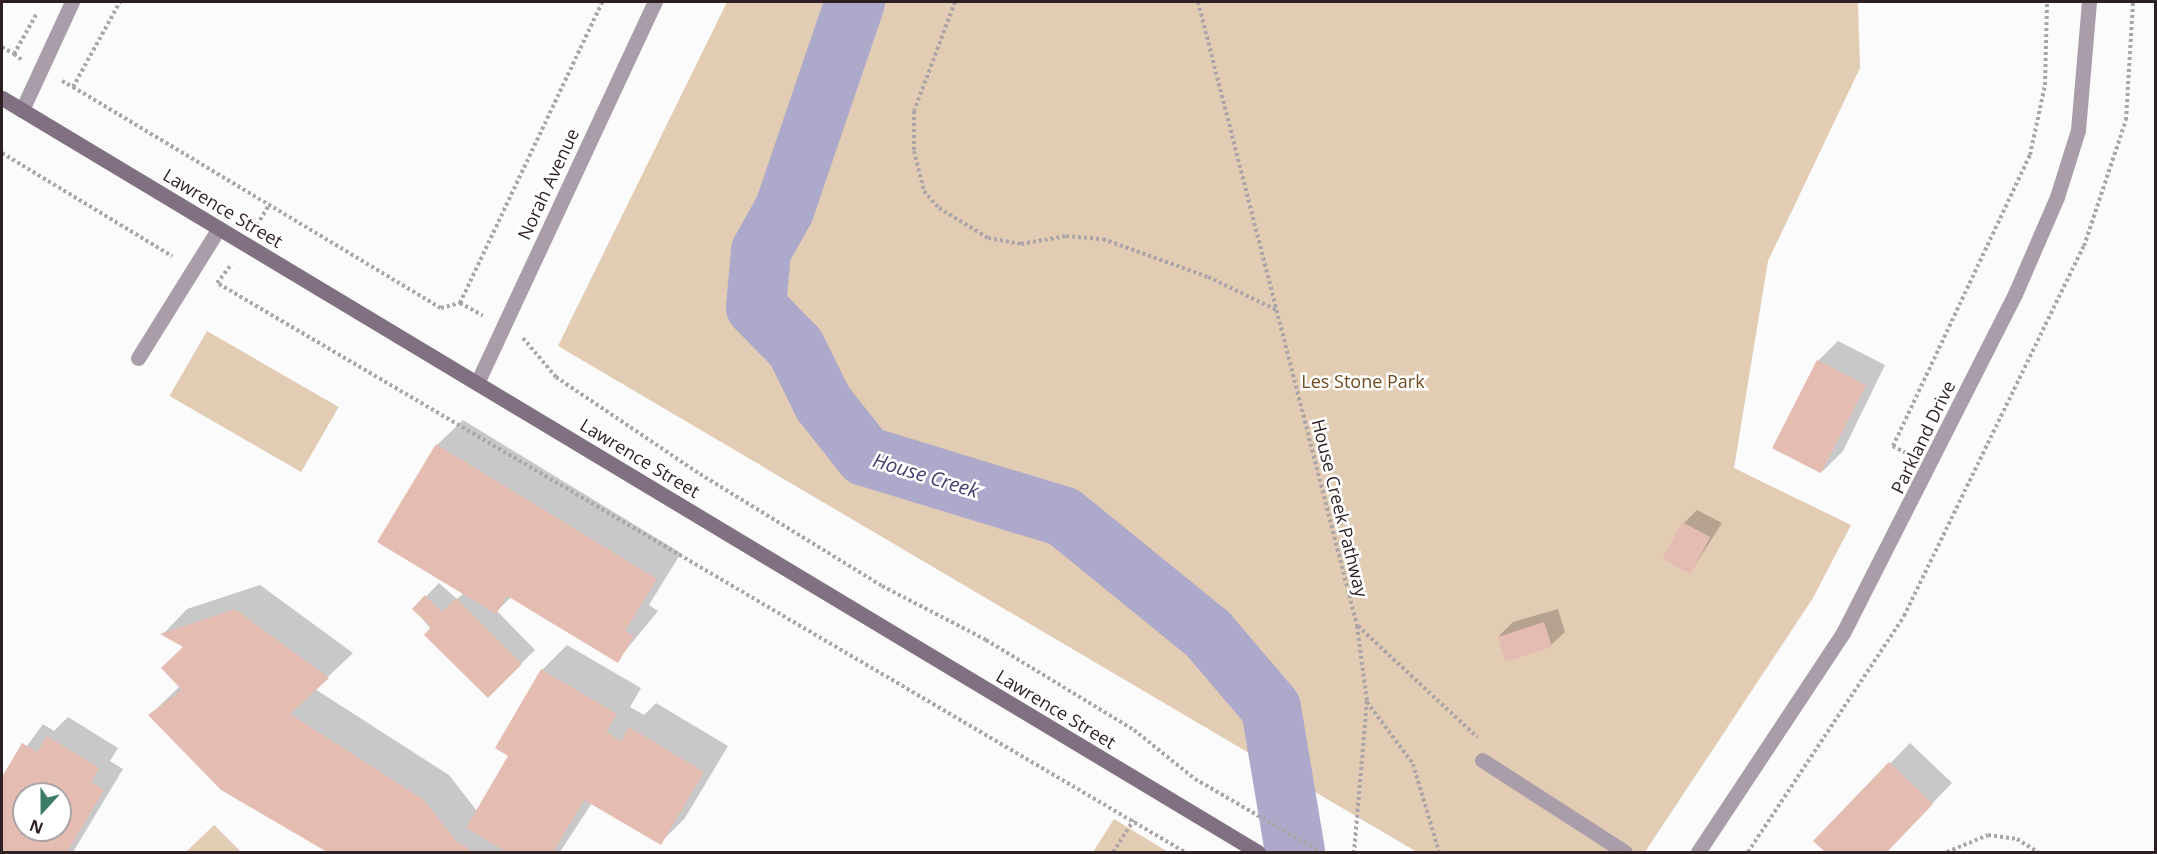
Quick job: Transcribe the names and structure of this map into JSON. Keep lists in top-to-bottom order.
{
  "streets": {
    "main road": ["Lawrence Street"],
    "street": ["Norah Avenue", "Parkland Drive"],
    "path": ["House Creek Pathway"]
  },
  "crossings": [
    ["Norah Avenue", "Lawrence Street"]
  ],
  "water": ["House Creek"],
  "parks": ["Les Stone Park"],
  "north": "bottom"
}
